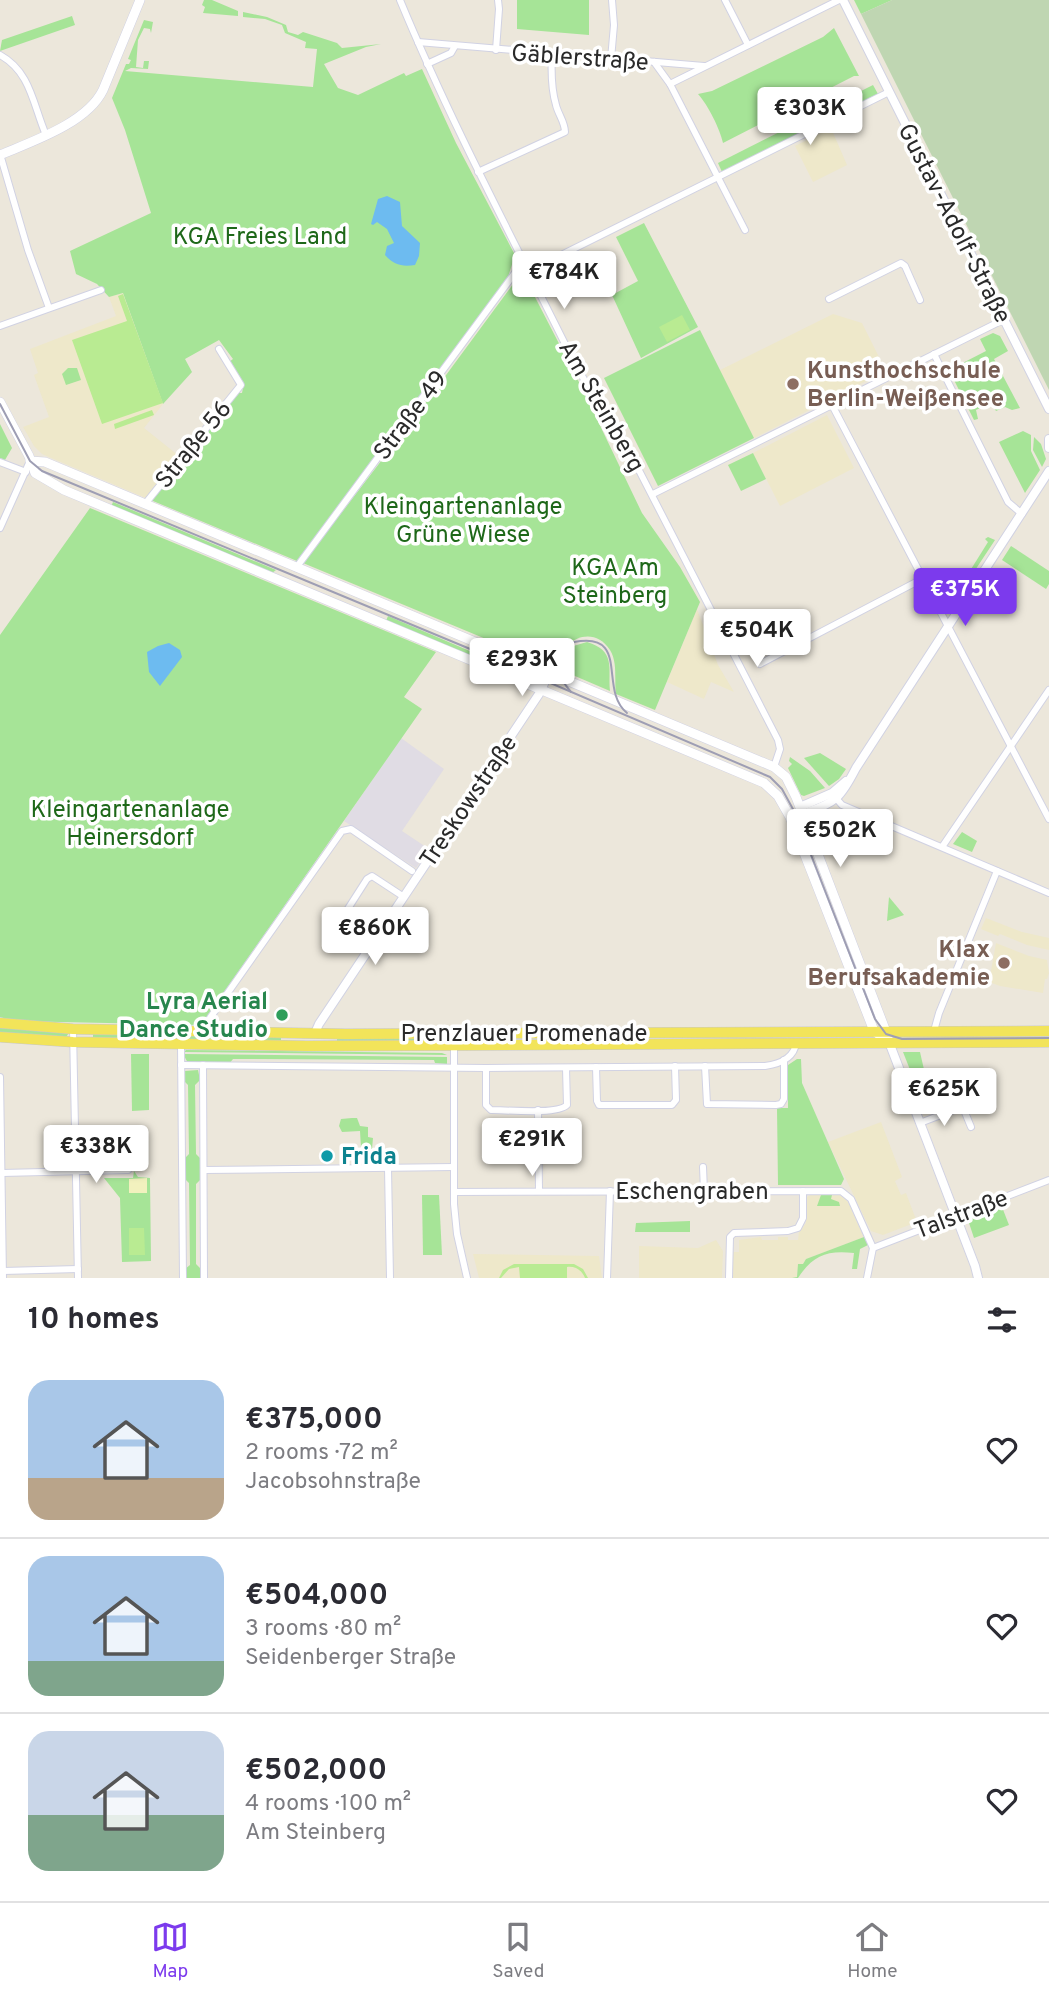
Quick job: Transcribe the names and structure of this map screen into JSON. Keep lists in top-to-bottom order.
{
  "streets": {
    "main road": ["Prenzlauer Promenade"],
    "street": [
      "Gäblerstraße",
      "Gustav-Adolf-Straße",
      "Am Steinberg",
      "Straße 49",
      "Straße 56",
      "Treskowstraße",
      "Eschengraben",
      "Talstraße"
    ]
  },
  "crossings": [
    ["Gäblerstraße", "Gustav-Adolf-Straße"],
    ["Gäblerstraße", "Am Steinberg"],
    ["Am Steinberg", "Straße 49"],
    ["Treskowstraße", "Prenzlauer Promenade"],
    ["Eschengraben", "Talstraße"]
  ],
  "parks": [
    "KGA Freies Land",
    "Kleingartenanlage Grüne Wiese",
    "KGA Am Steinberg",
    "Kleingartenanlage Heinersdorf"
  ],
  "places": [
    "Kunsthochschule Berlin-Weißensee",
    "Klax Berufsakademie",
    "Lyra Aerial Dance Studio",
    "Frida"
  ],
  "page": {
    "price": [
      "€303K",
      "€784K",
      "€375K",
      "€504K",
      "€293K",
      "€502K",
      "€860K",
      "€625K",
      "€291K",
      "€338K"
    ],
    "heading": "10 homes",
    "list": [
      {
        "name": "€375,000",
        "note": "2 rooms · 72 m² · Jacobsohnstraße"
      },
      {
        "name": "€504,000",
        "note": "3 rooms · 80 m² · Seidenberger Straße"
      },
      {
        "name": "€502,000",
        "note": "4 rooms · 100 m² · Am Steinberg"
      }
    ],
    "tabs": ["Map", "Saved", "Home"]
  }
}
